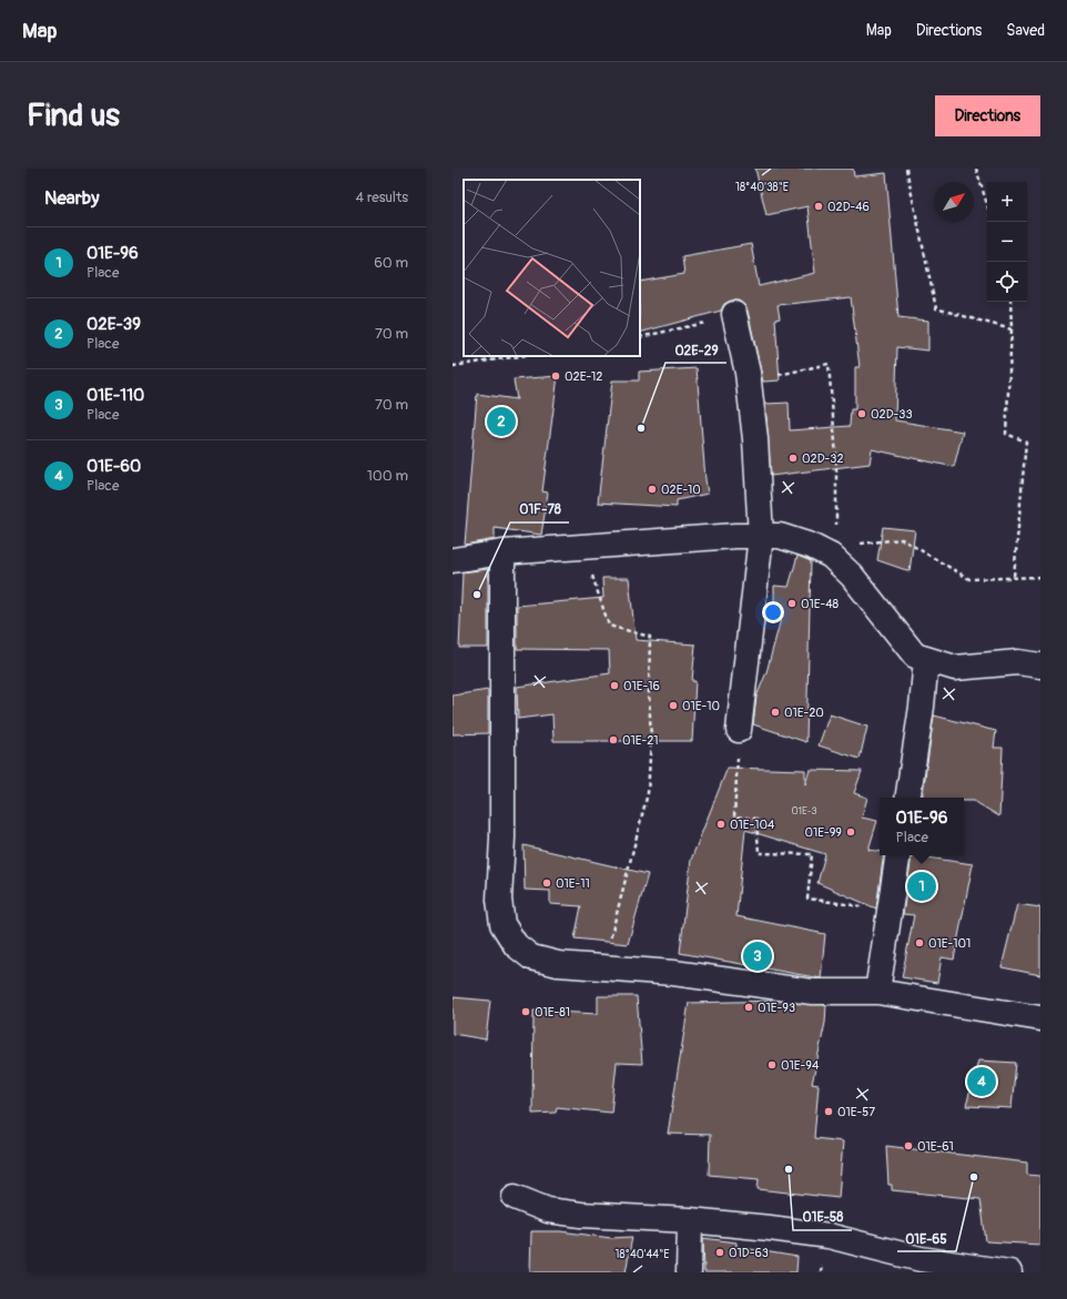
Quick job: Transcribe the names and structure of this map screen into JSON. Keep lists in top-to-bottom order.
{
  "places": [
    "02D-46",
    "02E-12",
    "02D-33",
    "02E-29",
    "02D-32",
    "02E-10",
    "01F-78",
    "01E-48",
    "01E-16",
    "01E-10",
    "01E-20",
    "01E-21",
    "01E-104",
    "01E-99",
    "01E-11",
    "01E-101",
    "01E-93",
    "01E-81",
    "01E-94",
    "01E-57",
    "01E-61",
    "01E-58",
    "01E-65",
    "01D-63"
  ],
  "house_numbers": ["01E-3"],
  "north": "top right",
  "page": {
    "header": "Map",
    "nav": ["Map", "Directions", "Saved"],
    "buttons": "Directions",
    "title": "Find us",
    "heading": ["Nearby", "4 results"],
    "map_buttons": ["+", "−"],
    "list": [
      {
        "mark": "1",
        "name": "01E-96",
        "note": "Place",
        "value": "60 m"
      },
      {
        "mark": "2",
        "name": "02E-39",
        "note": "Place",
        "value": "70 m"
      },
      {
        "mark": "3",
        "name": "01E-110",
        "note": "Place",
        "value": "70 m"
      },
      {
        "mark": "4",
        "name": "01E-60",
        "note": "Place",
        "value": "100 m"
      }
    ],
    "pins": [
      "2",
      "1",
      "3",
      "4"
    ],
    "popup": ["01E-96", "Place"]
  },
  "coordinates": ["18°40'38\"E", "18°40'44\"E"]
}
